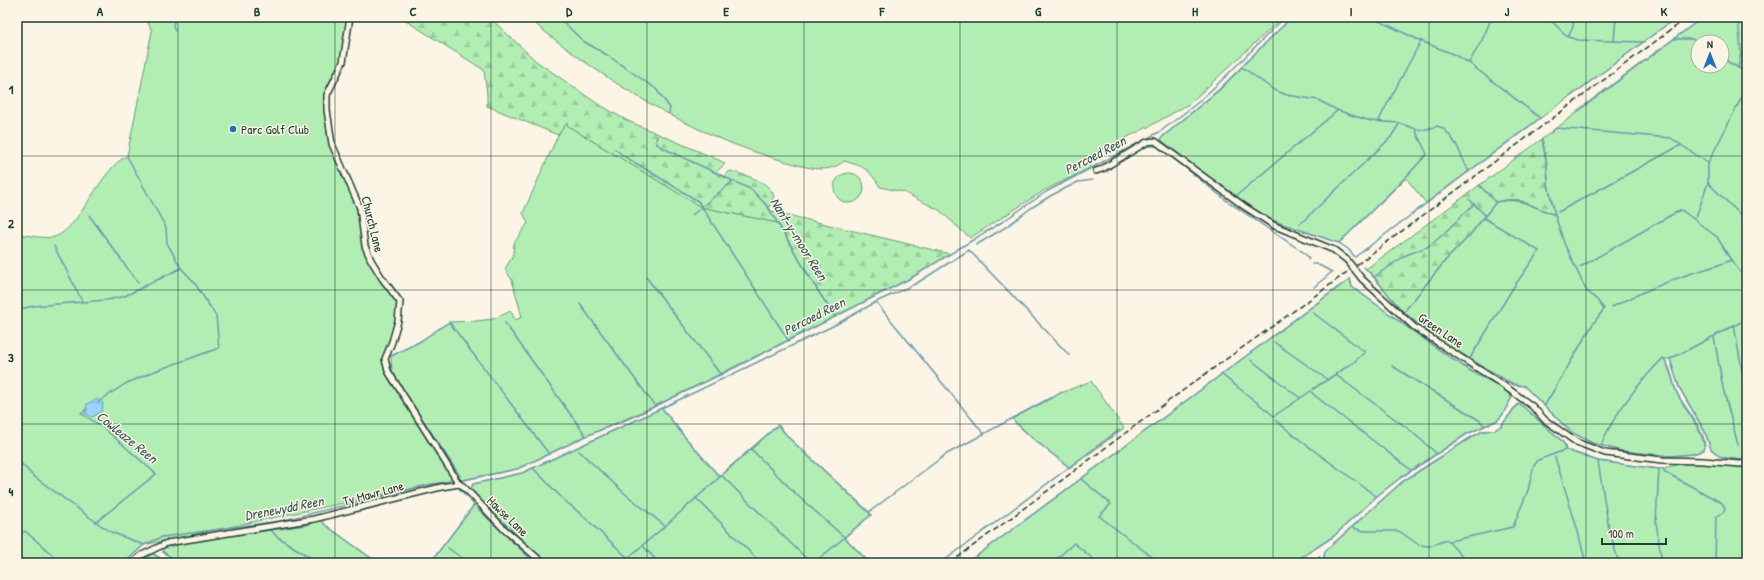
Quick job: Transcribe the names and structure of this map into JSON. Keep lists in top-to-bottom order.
{
  "streets": {
    "street": [
      "Church Lane",
      "Green Lane",
      "Ty Mawr Lane",
      "Hawse Lane"
    ]
  },
  "crossings": [
    ["Church Lane", "Ty Mawr Lane"],
    ["Church Lane", "Hawse Lane"],
    ["Ty Mawr Lane", "Hawse Lane"]
  ],
  "water": [
    "Percoed Reen",
    "Nant-y-moor Reen",
    "Cowleaze Reen",
    "Drenewydd Reen"
  ],
  "places": ["Parc Golf Club"],
  "scale_bar": "100 m",
  "north": "top",
  "grid": {
    "columns": [
      "A",
      "B",
      "C",
      "D",
      "E",
      "F",
      "G",
      "H",
      "I",
      "J",
      "K"
    ],
    "rows": [
      "1",
      "2",
      "3",
      "4"
    ]
  }
}
